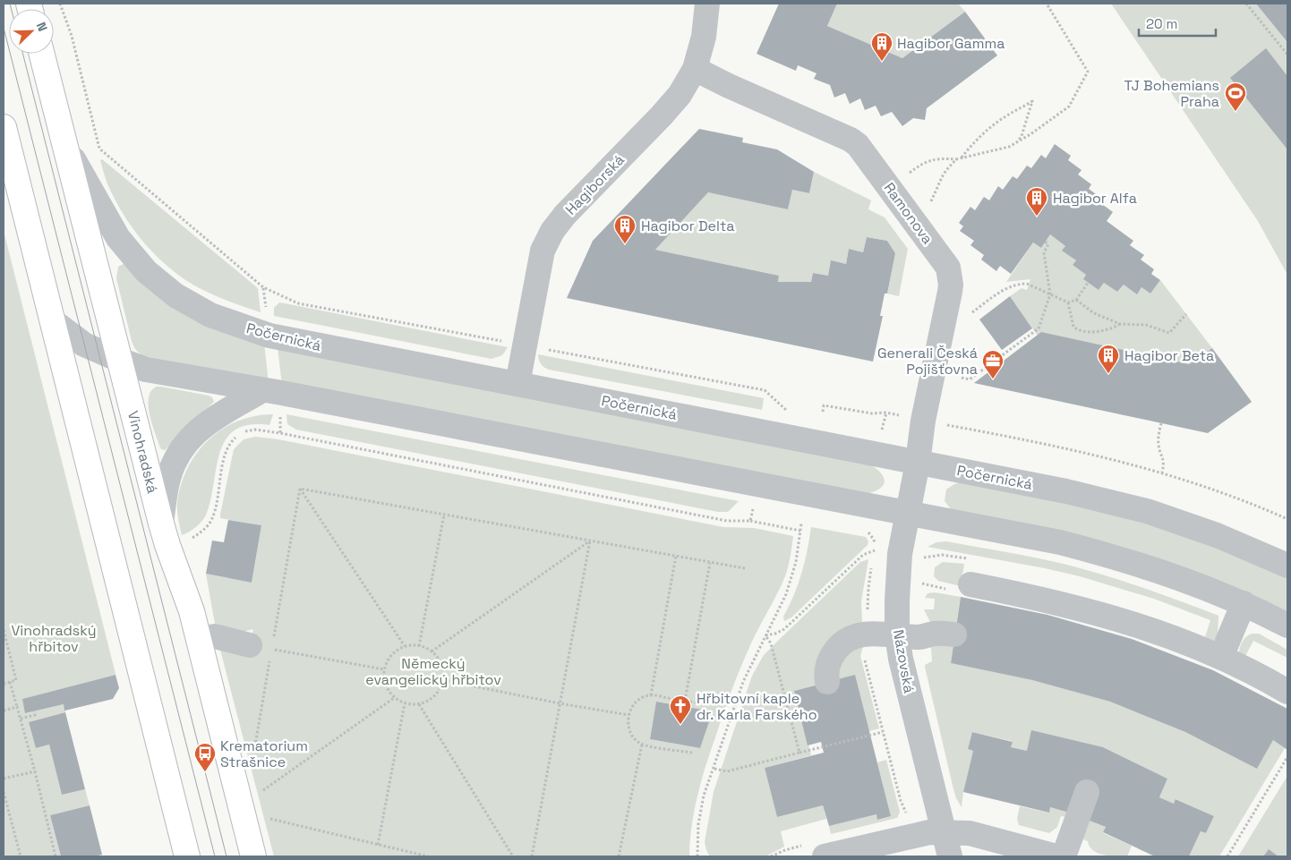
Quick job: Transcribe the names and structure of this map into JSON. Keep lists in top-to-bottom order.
{
  "streets": {
    "main road": ["Vinohradská"],
    "street": [
      "Hagiborská",
      "Ramonova",
      "Počernická",
      "Názovská"
    ]
  },
  "crossings": [
    ["Hagiborská", "Ramonova"],
    ["Hagiborská", "Počernická"],
    ["Ramonova", "Počernická"],
    ["Ramonova", "Názovská"],
    ["Počernická", "Vinohradská"],
    ["Počernická", "Názovská"]
  ],
  "parks": ["Vinohradský hřbitov", "Německý evangelický hřbitov"],
  "places": {
    "building": [
      "Hagibor Gamma",
      "Hagibor Alfa",
      "Hagibor Delta",
      "Hagibor Beta"
    ],
    "sports": ["TJ Bohemians Praha"],
    "office": ["Generali Česká Pojišťovna"],
    "church": ["Hřbitovní kaple dr. Karla Farského"],
    "bus stop": ["Krematorium Strašnice"]
  },
  "scale_bar": "20 m",
  "north": "top right"
}
